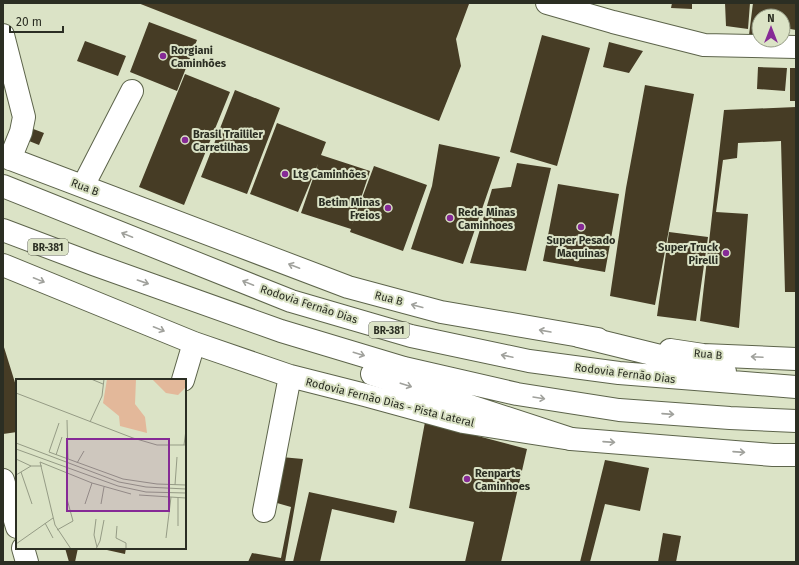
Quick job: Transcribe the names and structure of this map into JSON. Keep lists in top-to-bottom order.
{
  "streets": {
    "main road": [
      "Rua B",
      "BR-381",
      "Rodovia Fernão Dias",
      "Rodovia Fernão Dias - Pista Lateral"
    ]
  },
  "crossings": [
    ["Rua B", "BR-381"],
    ["BR-381", "Rodovia Fernão Dias"],
    ["BR-381", "Rodovia Fernão Dias - Pista Lateral"]
  ],
  "places": [
    "Rorgiani Caminhões",
    "Brasil Traililer Carretilhas",
    "Ltg Caminhões",
    "Betim Minas Freios",
    "Rede Minas Caminhoes",
    "Super Pesado Maquinas",
    "Super Truck Pirelli",
    "Renparts Caminhoes"
  ],
  "scale_bar": "20 m",
  "north": "top"
}
